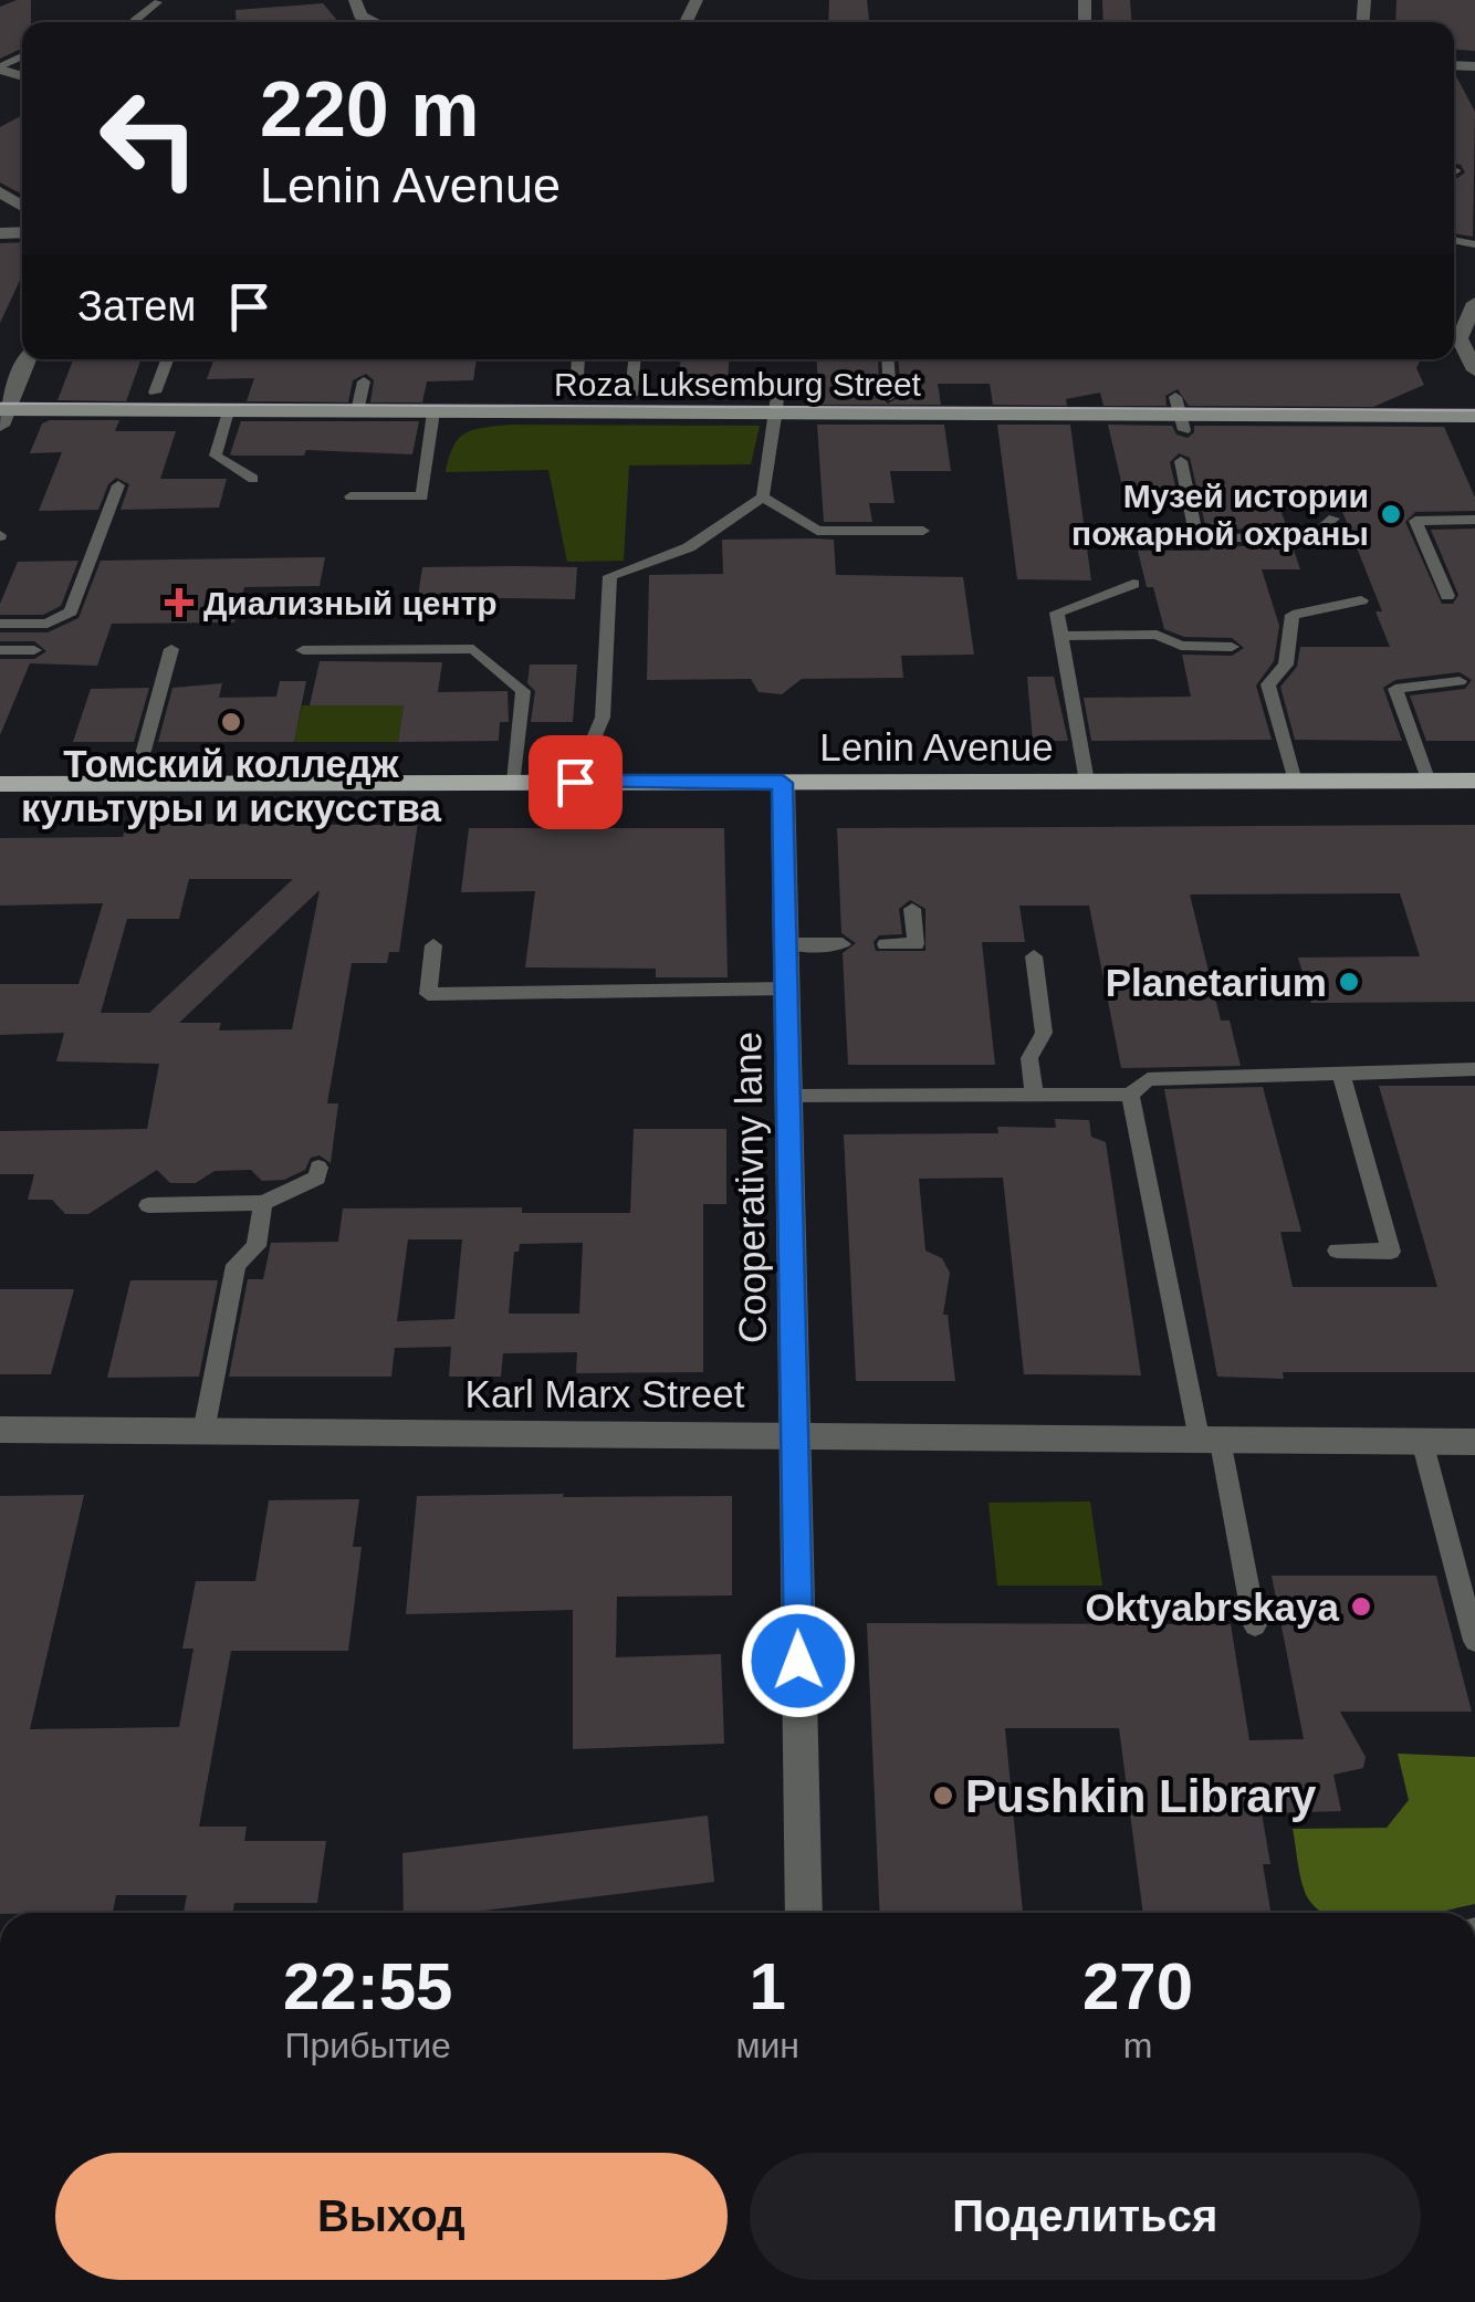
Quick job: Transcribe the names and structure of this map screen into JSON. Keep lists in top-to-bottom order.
{
  "streets": {
    "main road": ["Roza Luksemburg Street", "Lenin Avenue"],
    "street": ["Cooperativny lane", "Karl Marx Street"]
  },
  "crossings": [
    ["Lenin Avenue", "Cooperativny lane"],
    ["Cooperativny lane", "Karl Marx Street"]
  ],
  "places": {
    "other": [
      "Музей истории пожарной охраны",
      "Томский колледж культуры и искусства",
      "Planetarium",
      "Oktyabrskaya",
      "Pushkin Library"
    ],
    "health": ["Диализный центр"]
  },
  "page": {
    "turn": ["220 m", "Lenin Avenue"],
    "then": "Затем",
    "eta": [
      "22:55",
      "Прибытие",
      "1",
      "мин",
      "270",
      "m"
    ],
    "buttons": ["Выход", "Поделиться"]
  }
}
